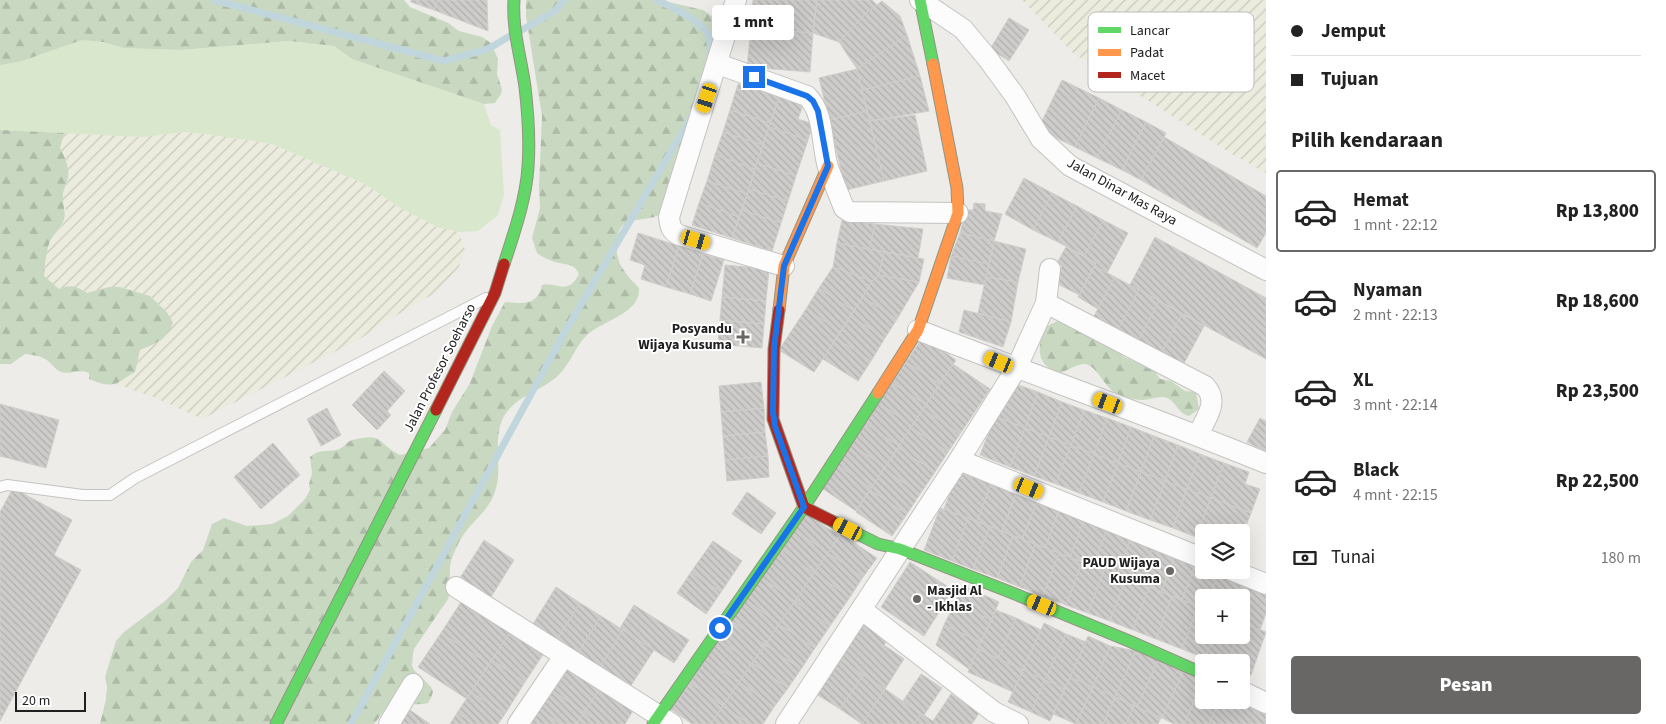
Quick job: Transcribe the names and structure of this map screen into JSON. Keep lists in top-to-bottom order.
{
  "streets": {
    "street": ["Jalan Dinar Mas Raya", "Jalan Profesor Soeharso"]
  },
  "places": {
    "health": ["Posyandu Wijaya Kusuma"],
    "other": ["PAUD Wijaya Kusuma", "Masjid Al - Ikhlas"]
  },
  "legend": ["Lancar", "Padat", "Macet"],
  "scale_bar": "20 m",
  "page": {
    "banner": ["Jemput", "Tujuan"],
    "bubble": "1 mnt",
    "heading": "Pilih kendaraan",
    "list": [
      {
        "name": "Hemat",
        "note": "1 mnt · 22:12",
        "value": "Rp 13,800"
      },
      {
        "name": "Nyaman",
        "note": "2 mnt · 22:13",
        "value": "Rp 18,600"
      },
      {
        "name": "XL",
        "note": "3 mnt · 22:14",
        "value": "Rp 23,500"
      },
      {
        "name": "Black",
        "note": "4 mnt · 22:15",
        "value": "Rp 22,500"
      }
    ],
    "map_buttons": ["+", "−"],
    "pay": ["Tunai", "180 m"],
    "buttons": "Pesan",
    "scale": "20 m"
  }
}
